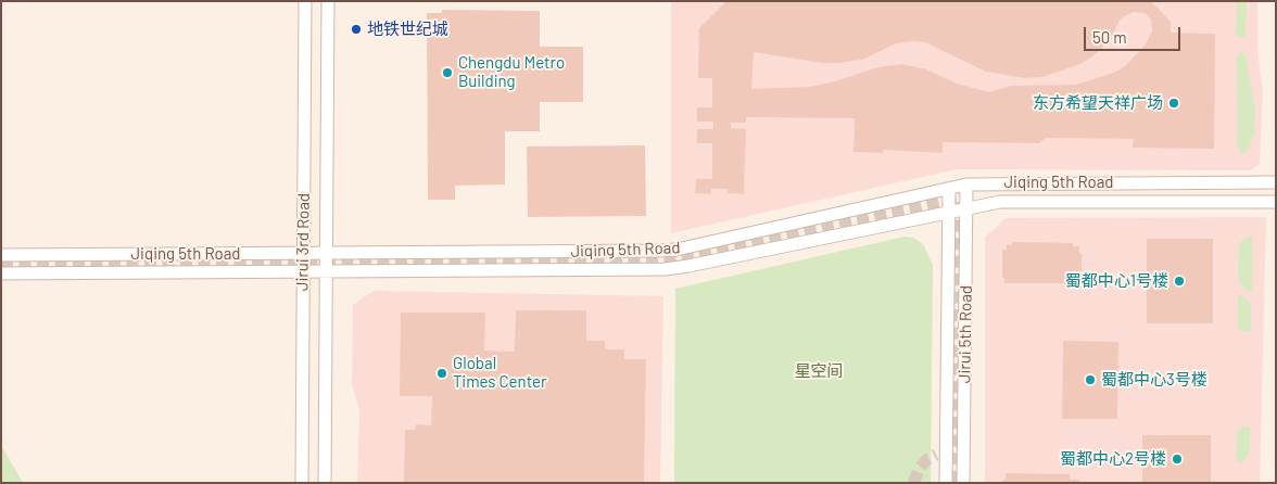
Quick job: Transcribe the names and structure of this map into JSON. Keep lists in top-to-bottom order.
{
  "streets": {
    "street": ["Jiqing 5th Road", "Jirui 3rd Road", "Jirui 5th Road"]
  },
  "crossings": [
    ["Jiqing 5th Road", "Jirui 3rd Road"],
    ["Jiqing 5th Road", "Jirui 5th Road"]
  ],
  "parks": ["星空间"],
  "places": [
    "地铁世纪城",
    "Chengdu Metro Building",
    "东方希望天祥广场",
    "蜀都中心1号楼",
    "Global Times Center",
    "蜀都中心3号楼",
    "蜀都中心2号楼"
  ],
  "scale_bar": "50 m"
}
